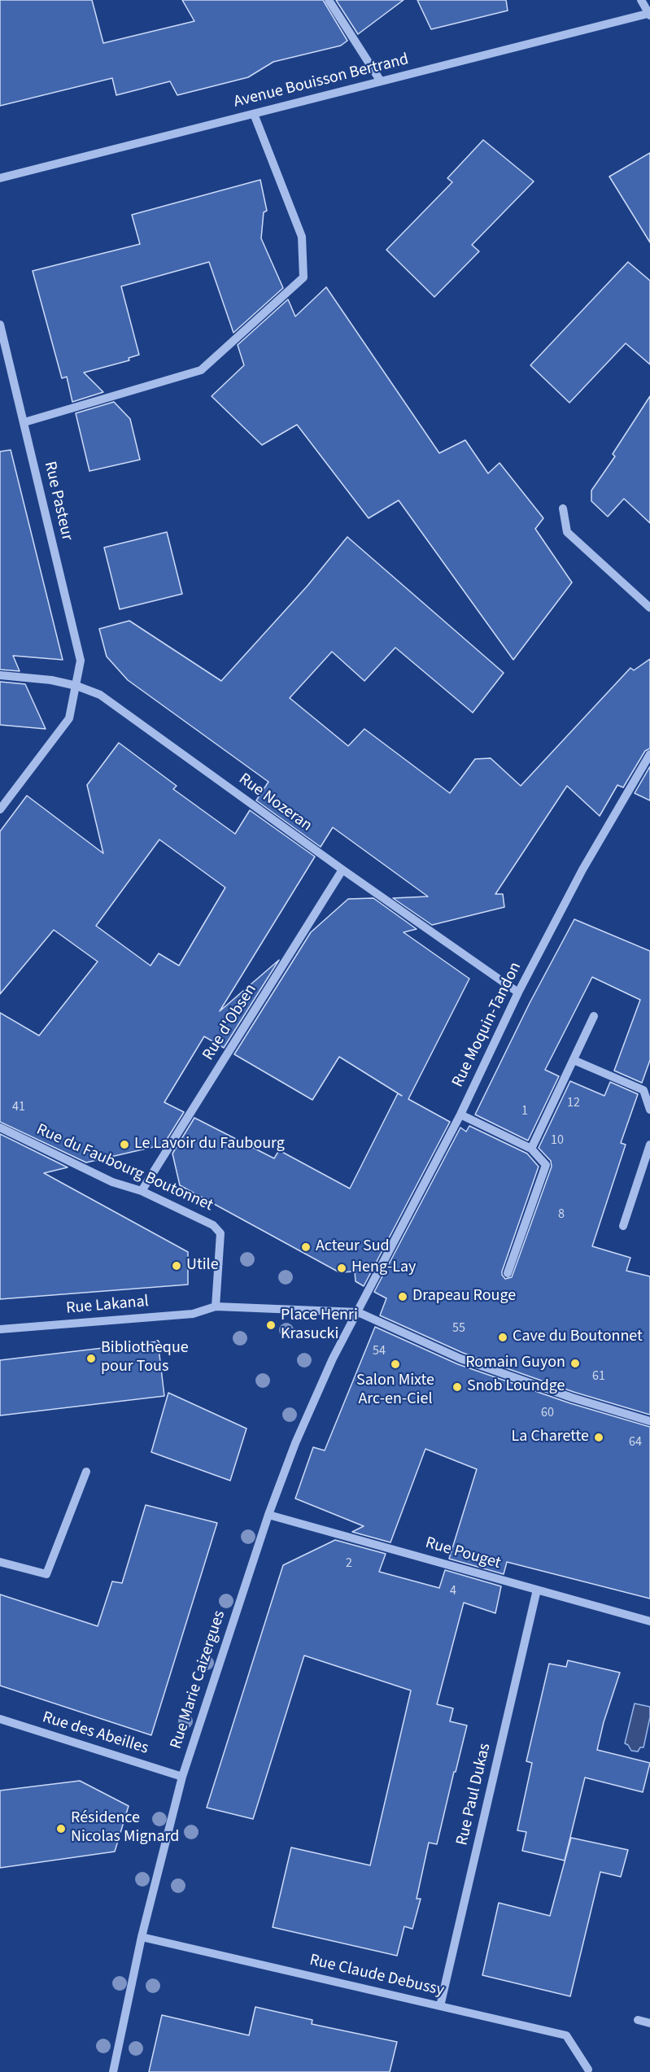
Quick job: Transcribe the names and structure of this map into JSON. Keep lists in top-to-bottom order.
{
  "streets": {
    "street": [
      "Avenue Bouisson Bertrand",
      "Rue Pasteur",
      "Rue Nozeran",
      "Rue d'Obsen",
      "Rue Moquin-Tandon",
      "Rue du Faubourg Boutonnet",
      "Rue Lakanal",
      "Rue Pouget",
      "Rue Marie Caizergues",
      "Rue des Abeilles",
      "Rue Paul Dukas",
      "Rue Claude Debussy"
    ]
  },
  "crossings": [
    ["Rue Pasteur", "Rue Nozeran"],
    ["Rue Nozeran", "Rue d'Obsen"],
    ["Rue Nozeran", "Rue Moquin-Tandon"],
    ["Rue d'Obsen", "Rue du Faubourg Boutonnet"],
    ["Rue Moquin-Tandon", "Rue Marie Caizergues"],
    ["Rue du Faubourg Boutonnet", "Rue Lakanal"],
    ["Rue Pouget", "Rue Marie Caizergues"],
    ["Rue Pouget", "Rue Paul Dukas"],
    ["Rue Marie Caizergues", "Rue des Abeilles"],
    ["Rue Marie Caizergues", "Rue Claude Debussy"],
    ["Rue Paul Dukas", "Rue Claude Debussy"]
  ],
  "places": [
    "Le Lavoir du Faubourg",
    "Acteur Sud",
    "Utile",
    "Heng-Lay",
    "Drapeau Rouge",
    "Place Henri Krasucki",
    "Cave du Boutonnet",
    "Bibliothèque pour Tous",
    "Romain Guyon",
    "Salon Mixte Arc-en-Ciel",
    "Snob Loundge",
    "La Charette",
    "Résidence Nicolas Mignard"
  ],
  "house_numbers": [
    "12",
    "41",
    "1",
    "10",
    "8",
    "55",
    "54",
    "61",
    "60",
    "64",
    "2",
    "4"
  ]
}
